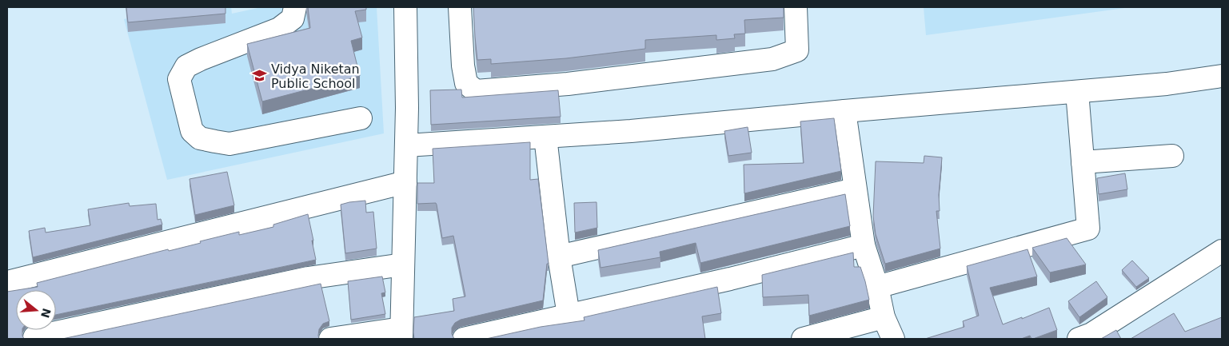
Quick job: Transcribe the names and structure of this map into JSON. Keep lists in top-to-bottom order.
{
  "places": {
    "school or university": ["Vidya Niketan Public School"]
  },
  "north": "right"
}
